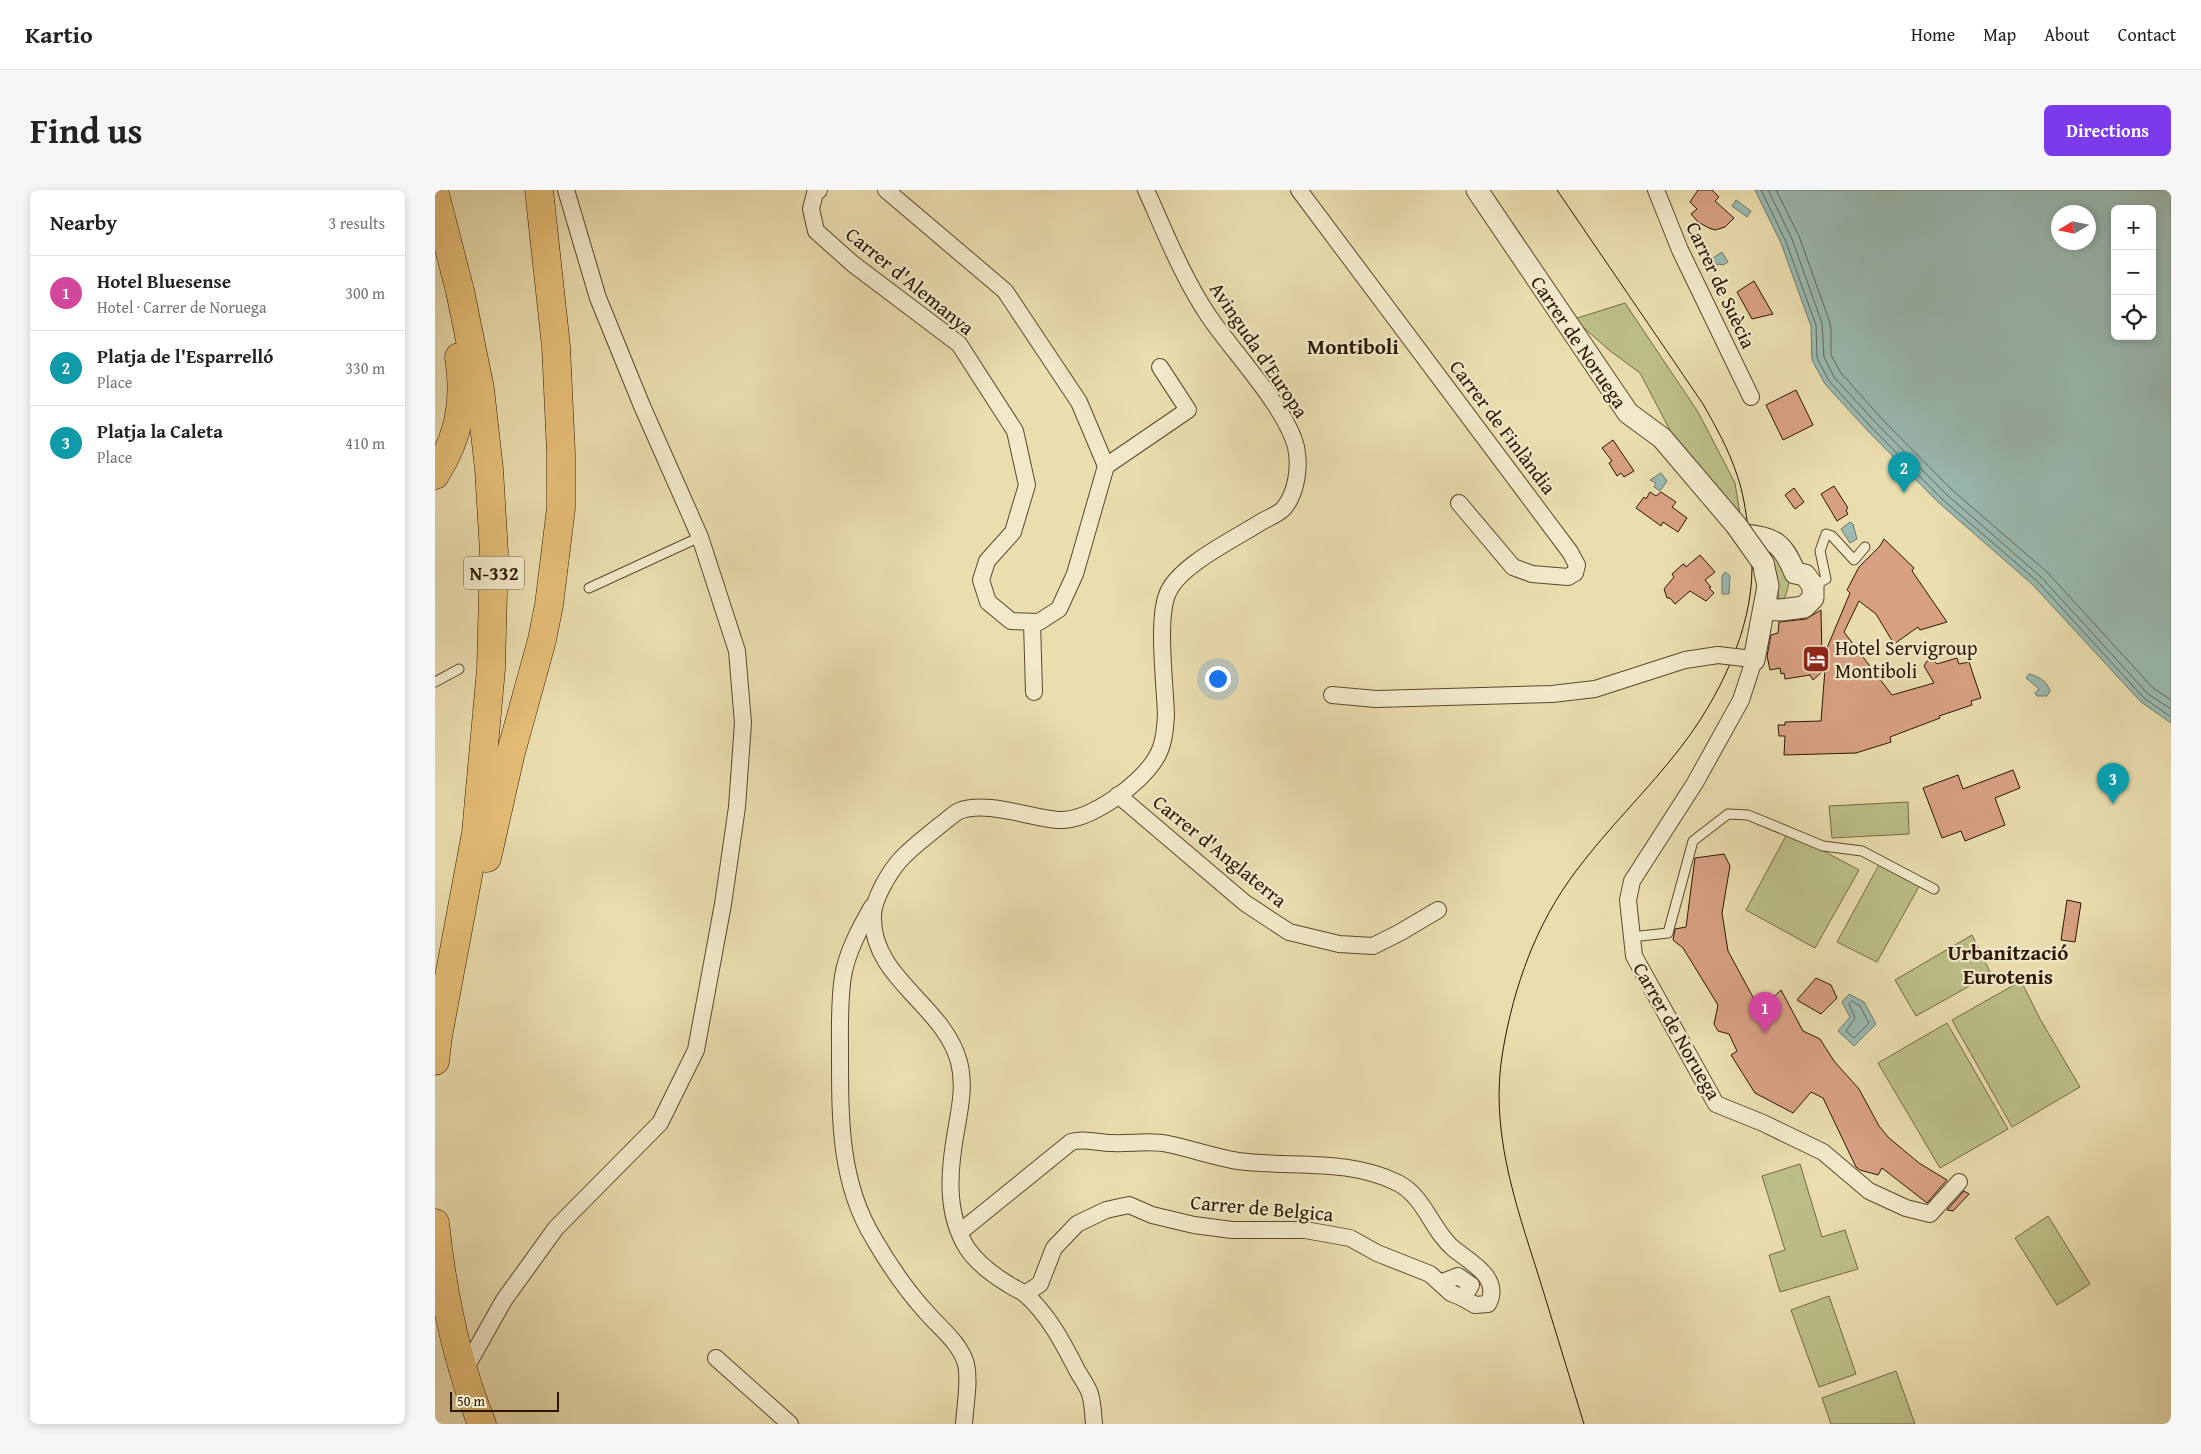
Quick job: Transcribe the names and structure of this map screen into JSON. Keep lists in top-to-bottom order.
{
  "streets": {
    "highway": ["N-332"],
    "street": [
      "Carrer d'Alemanya",
      "Carrer de Suècia",
      "Carrer de Noruega",
      "Avinguda d'Europa",
      "Carrer de Finlàndia",
      "Carrer d'Anglaterra",
      "Carrer de Belgica"
    ]
  },
  "crossings": [
    ["Avinguda d'Europa", "Carrer d'Anglaterra"]
  ],
  "districts": ["Montiboli", "Urbanització Eurotenis"],
  "places": {
    "hotel": ["Hotel Servigroup Montiboli"]
  },
  "scale_bar": "50 m",
  "north": "left",
  "page": {
    "header": "Kartio",
    "nav": [
      "Home",
      "Map",
      "About",
      "Contact"
    ],
    "title": "Find us",
    "buttons": "Directions",
    "heading": ["Nearby", "3 results"],
    "map_buttons": ["+", "−"],
    "list": [
      {
        "mark": "1",
        "name": "Hotel Bluesense",
        "note": "Hotel · Carrer de Noruega",
        "value": "300 m"
      },
      {
        "mark": "2",
        "name": "Platja de l'Esparrelló",
        "note": "Place",
        "value": "330 m"
      },
      {
        "mark": "3",
        "name": "Platja la Caleta",
        "note": "Place",
        "value": "410 m"
      }
    ],
    "pins": ["2", "3", "1"],
    "scale": "50 m"
  }
}
